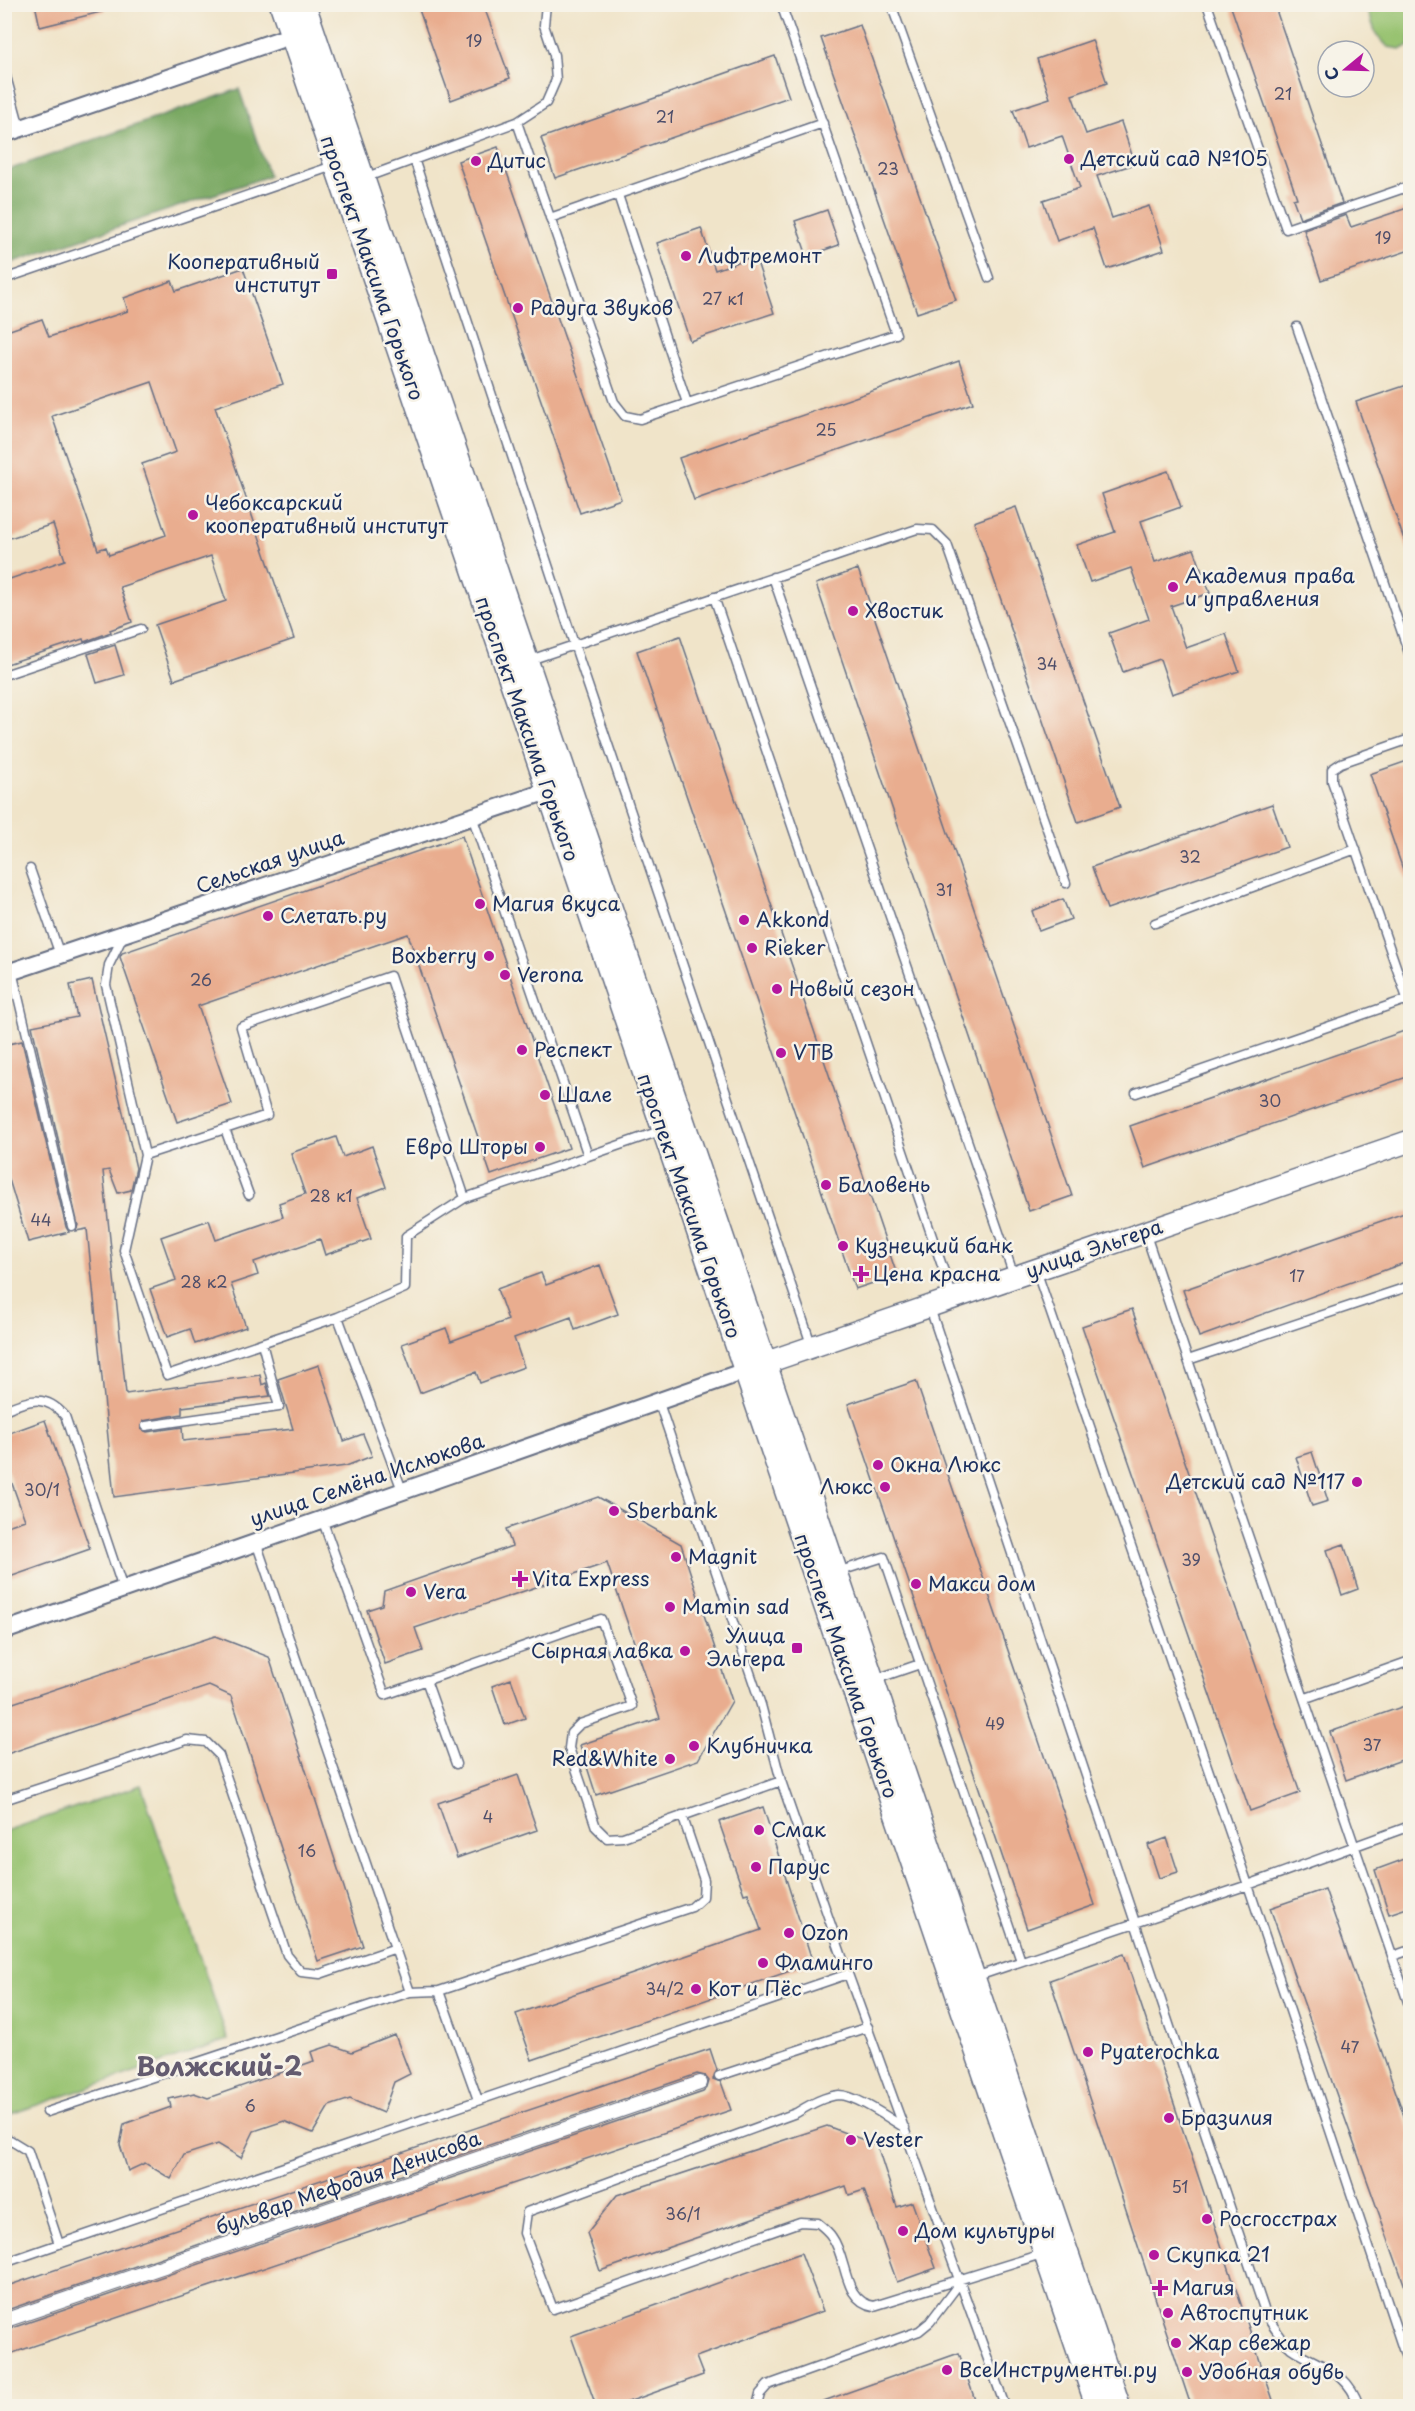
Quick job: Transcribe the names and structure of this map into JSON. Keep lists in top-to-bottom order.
{
  "streets": {
    "main road": ["проспект Максима Горького"],
    "street": [
      "Сельская улица",
      "улица Эльгера",
      "улица Семёна Ислюкова",
      "бульвар Мефодия Денисова"
    ]
  },
  "crossings": [
    ["проспект Максима Горького", "Сельская улица"],
    ["проспект Максима Горького", "улица Эльгера"],
    ["проспект Максима Горького", "улица Семёна Ислюкова"],
    ["улица Эльгера", "улица Семёна Ислюкова"]
  ],
  "districts": ["Волжский-2"],
  "places": {
    "other": [
      "Детский сад №105",
      "Дитис",
      "Лифтремонт",
      "Радуга Звуков",
      "Чебоксарский кооперативный институт",
      "Академия права и управления",
      "Хвостик",
      "Магия вкуса",
      "Слетать.ру",
      "Akkond",
      "Rieker",
      "Boxberry",
      "Verona",
      "Новый сезон",
      "Респект",
      "VTB",
      "Шале",
      "Евро Шторы",
      "Баловень",
      "Кузнецкий банк",
      "Окна Люкс",
      "Детский сад №117",
      "Люкс",
      "Sberbank",
      "Magnit",
      "Макси дом",
      "Vera",
      "Mamin sad",
      "Сырная лавка",
      "Клубничка",
      "Red&White",
      "Смак",
      "Парус",
      "Ozon",
      "Фламинго",
      "Кот и Пёс",
      "Pyaterochka",
      "Бразилия",
      "Vester",
      "Росгосстрах",
      "Дом культуры",
      "Скупка 21",
      "Автоспутник",
      "Жар свежар",
      "ВсеИнструменты.ру",
      "Удобная обувь"
    ],
    "transit": ["Кооперативный институт", "Улица Эльгера"],
    "health": ["Цена красна", "Vita Express", "Магия"]
  },
  "house_numbers": [
    "19",
    "21",
    "21",
    "23",
    "19",
    "27 к1",
    "25",
    "34",
    "32",
    "31",
    "26",
    "30",
    "28 к1",
    "44",
    "17",
    "28 к2",
    "30/1",
    "39",
    "49",
    "37",
    "4",
    "16",
    "34/2",
    "47",
    "6",
    "51",
    "36/1"
  ],
  "north": "left"
}
